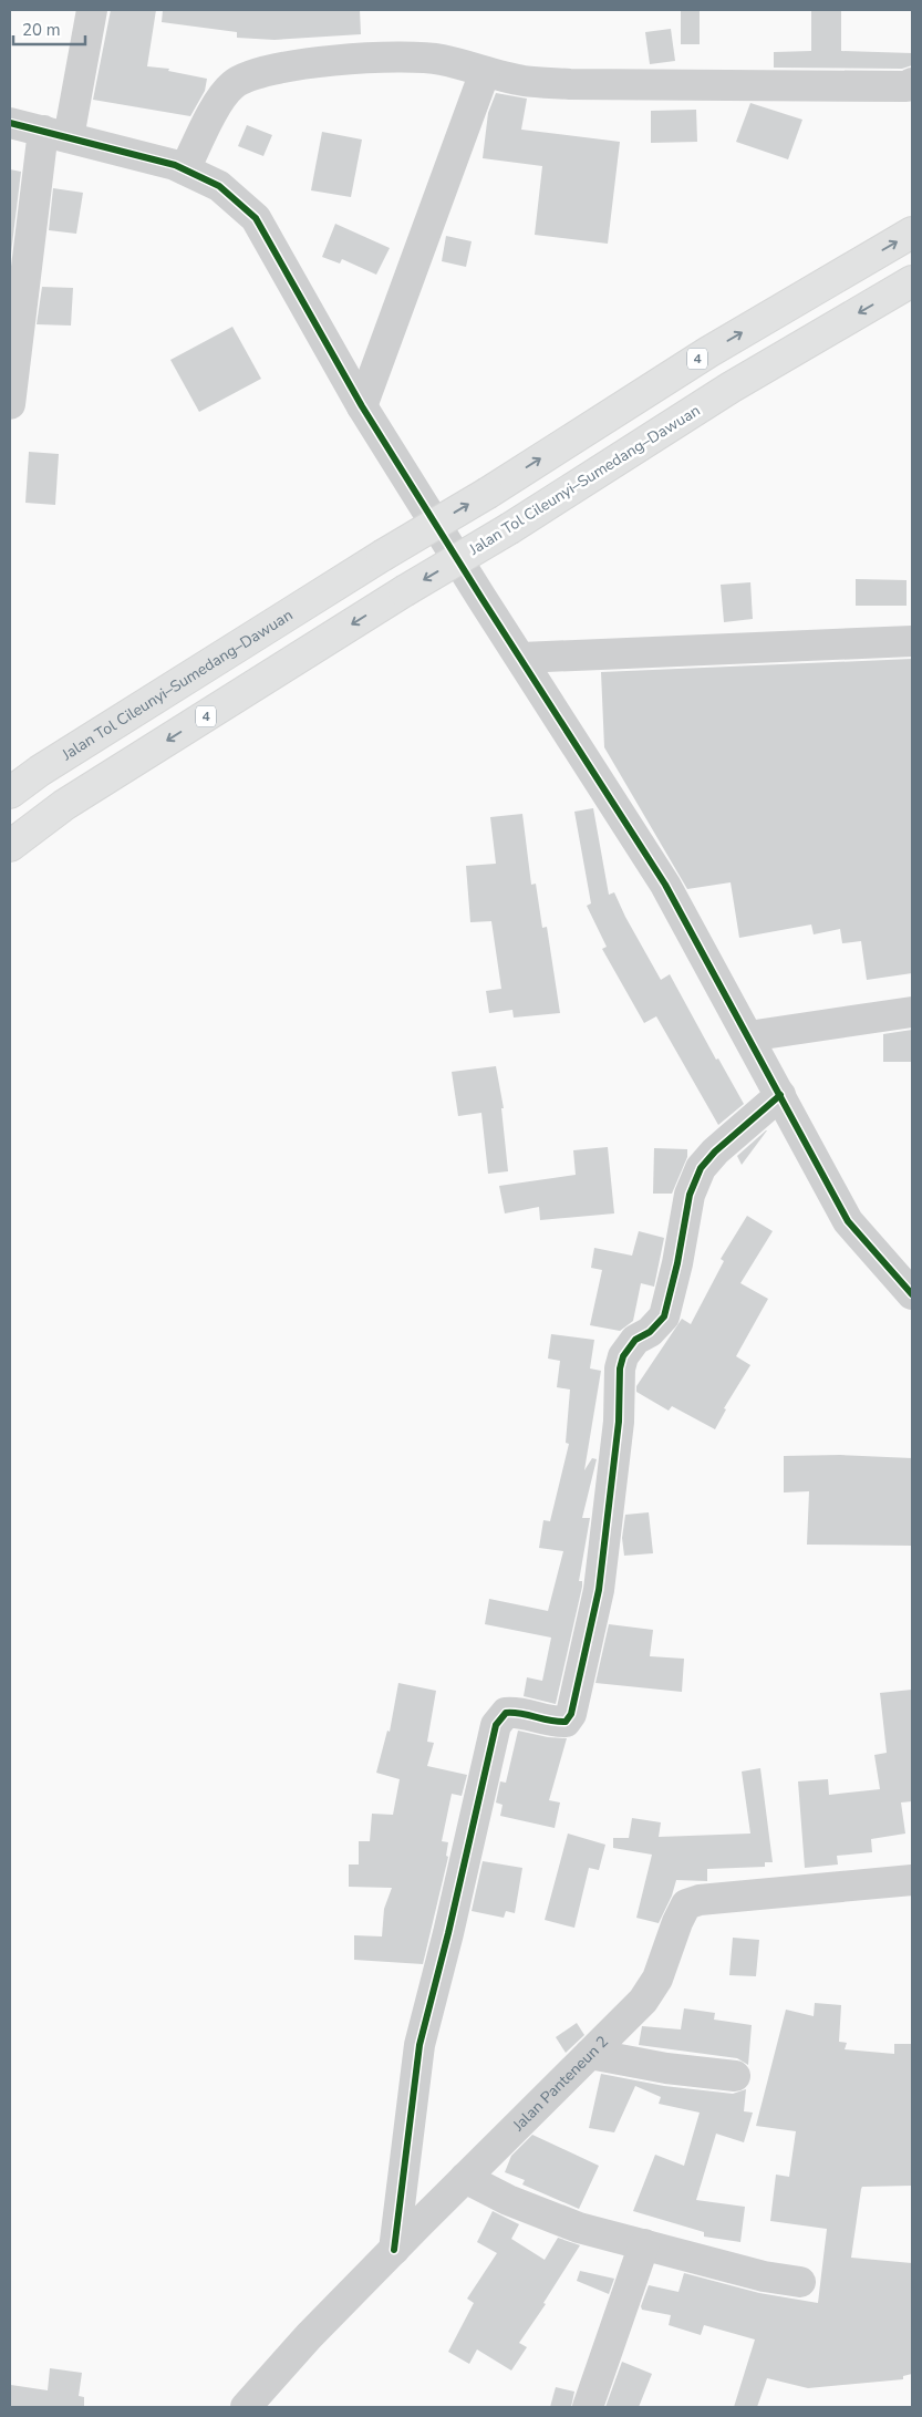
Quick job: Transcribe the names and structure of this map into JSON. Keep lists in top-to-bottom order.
{
  "streets": {
    "highway": ["4", "Jalan Tol Cileunyi–Sumedang–Dawuan"],
    "street": ["Jalan Panteneun 2"]
  },
  "scale_bar": "20 m"
}
